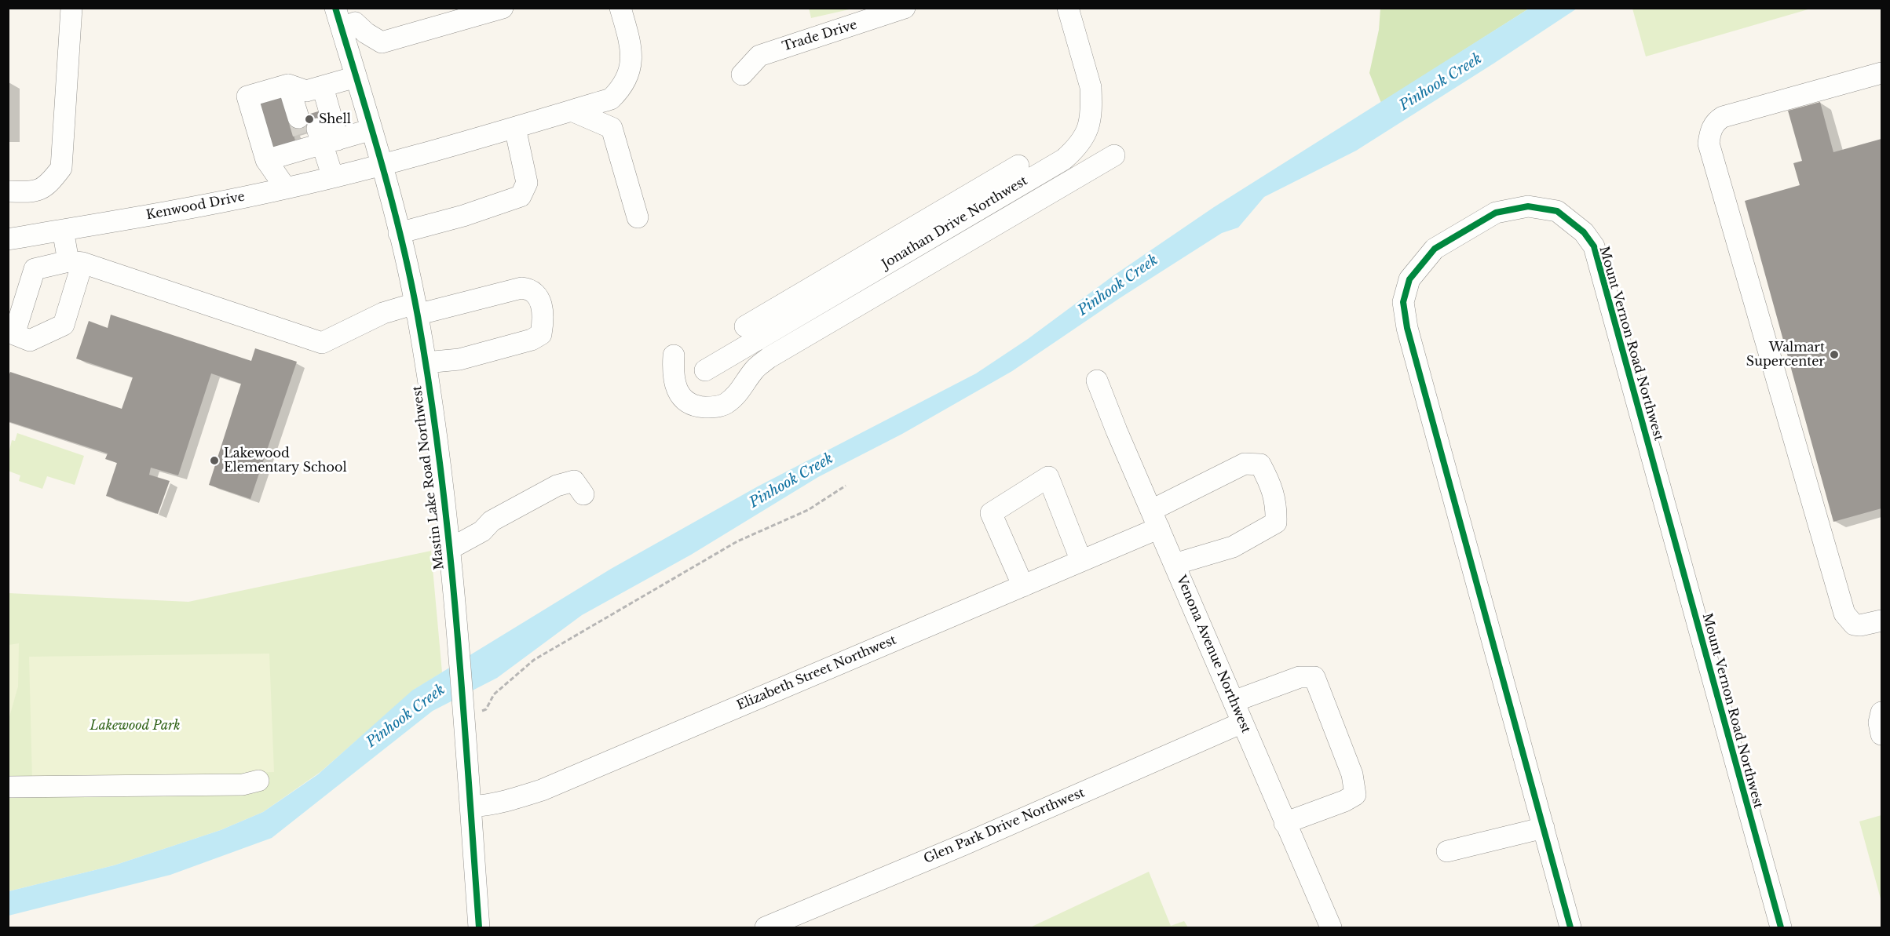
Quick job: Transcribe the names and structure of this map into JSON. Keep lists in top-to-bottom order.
{
  "streets": {
    "street": [
      "Trade Drive",
      "Kenwood Drive",
      "Jonathan Drive Northwest",
      "Mount Vernon Road Northwest",
      "Mastin Lake Road Northwest",
      "Venona Avenue Northwest",
      "Elizabeth Street Northwest",
      "Glen Park Drive Northwest"
    ]
  },
  "crossings": [
    ["Kenwood Drive", "Mastin Lake Road Northwest"],
    ["Mastin Lake Road Northwest", "Elizabeth Street Northwest"],
    ["Venona Avenue Northwest", "Elizabeth Street Northwest"],
    ["Venona Avenue Northwest", "Glen Park Drive Northwest"]
  ],
  "water": ["Pinhook Creek"],
  "parks": ["Lakewood Park"],
  "places": ["Shell", "Walmart Supercenter", "Lakewood Elementary School"]
}
